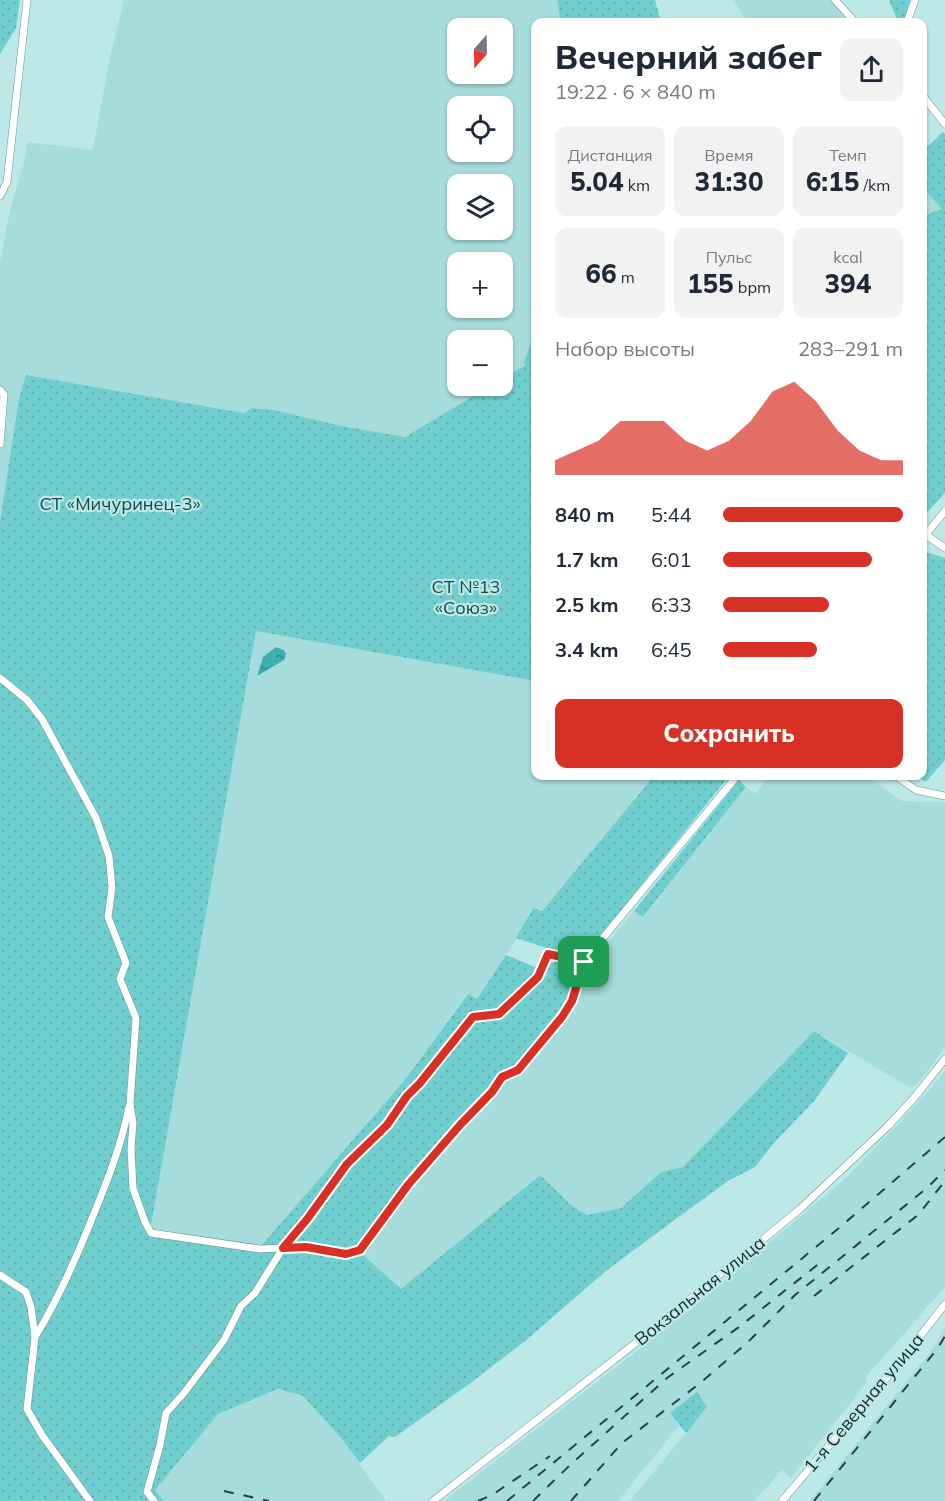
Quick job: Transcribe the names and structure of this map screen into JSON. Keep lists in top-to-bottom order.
{
  "streets": {
    "street": ["Вокзальная улица", "1-я Северная улица"]
  },
  "parks": ["СТ «Мичуринец-3»", "СТ №13 «Союз»"],
  "north": "bottom",
  "page": {
    "map_buttons": ["+", "−"],
    "heading": ["Вечерний забег", "19:22 · 6 × 840 m"],
    "stats": [
      ["Дистанция", "5.04 km"],
      ["Время", "31:30"],
      ["Темп", "6:15 /km"],
      ["66 m"],
      ["Пульс", "155 bpm"],
      ["kcal", "394"]
    ],
    "chart": ["Набор высоты", "283–291 m"],
    "list": [
      {
        "name": "840 m",
        "note": "5:44"
      },
      {
        "name": "1.7 km",
        "note": "6:01"
      },
      {
        "name": "2.5 km",
        "note": "6:33"
      },
      {
        "name": "3.4 km",
        "note": "6:45"
      }
    ],
    "buttons": "Сохранить"
  }
}
